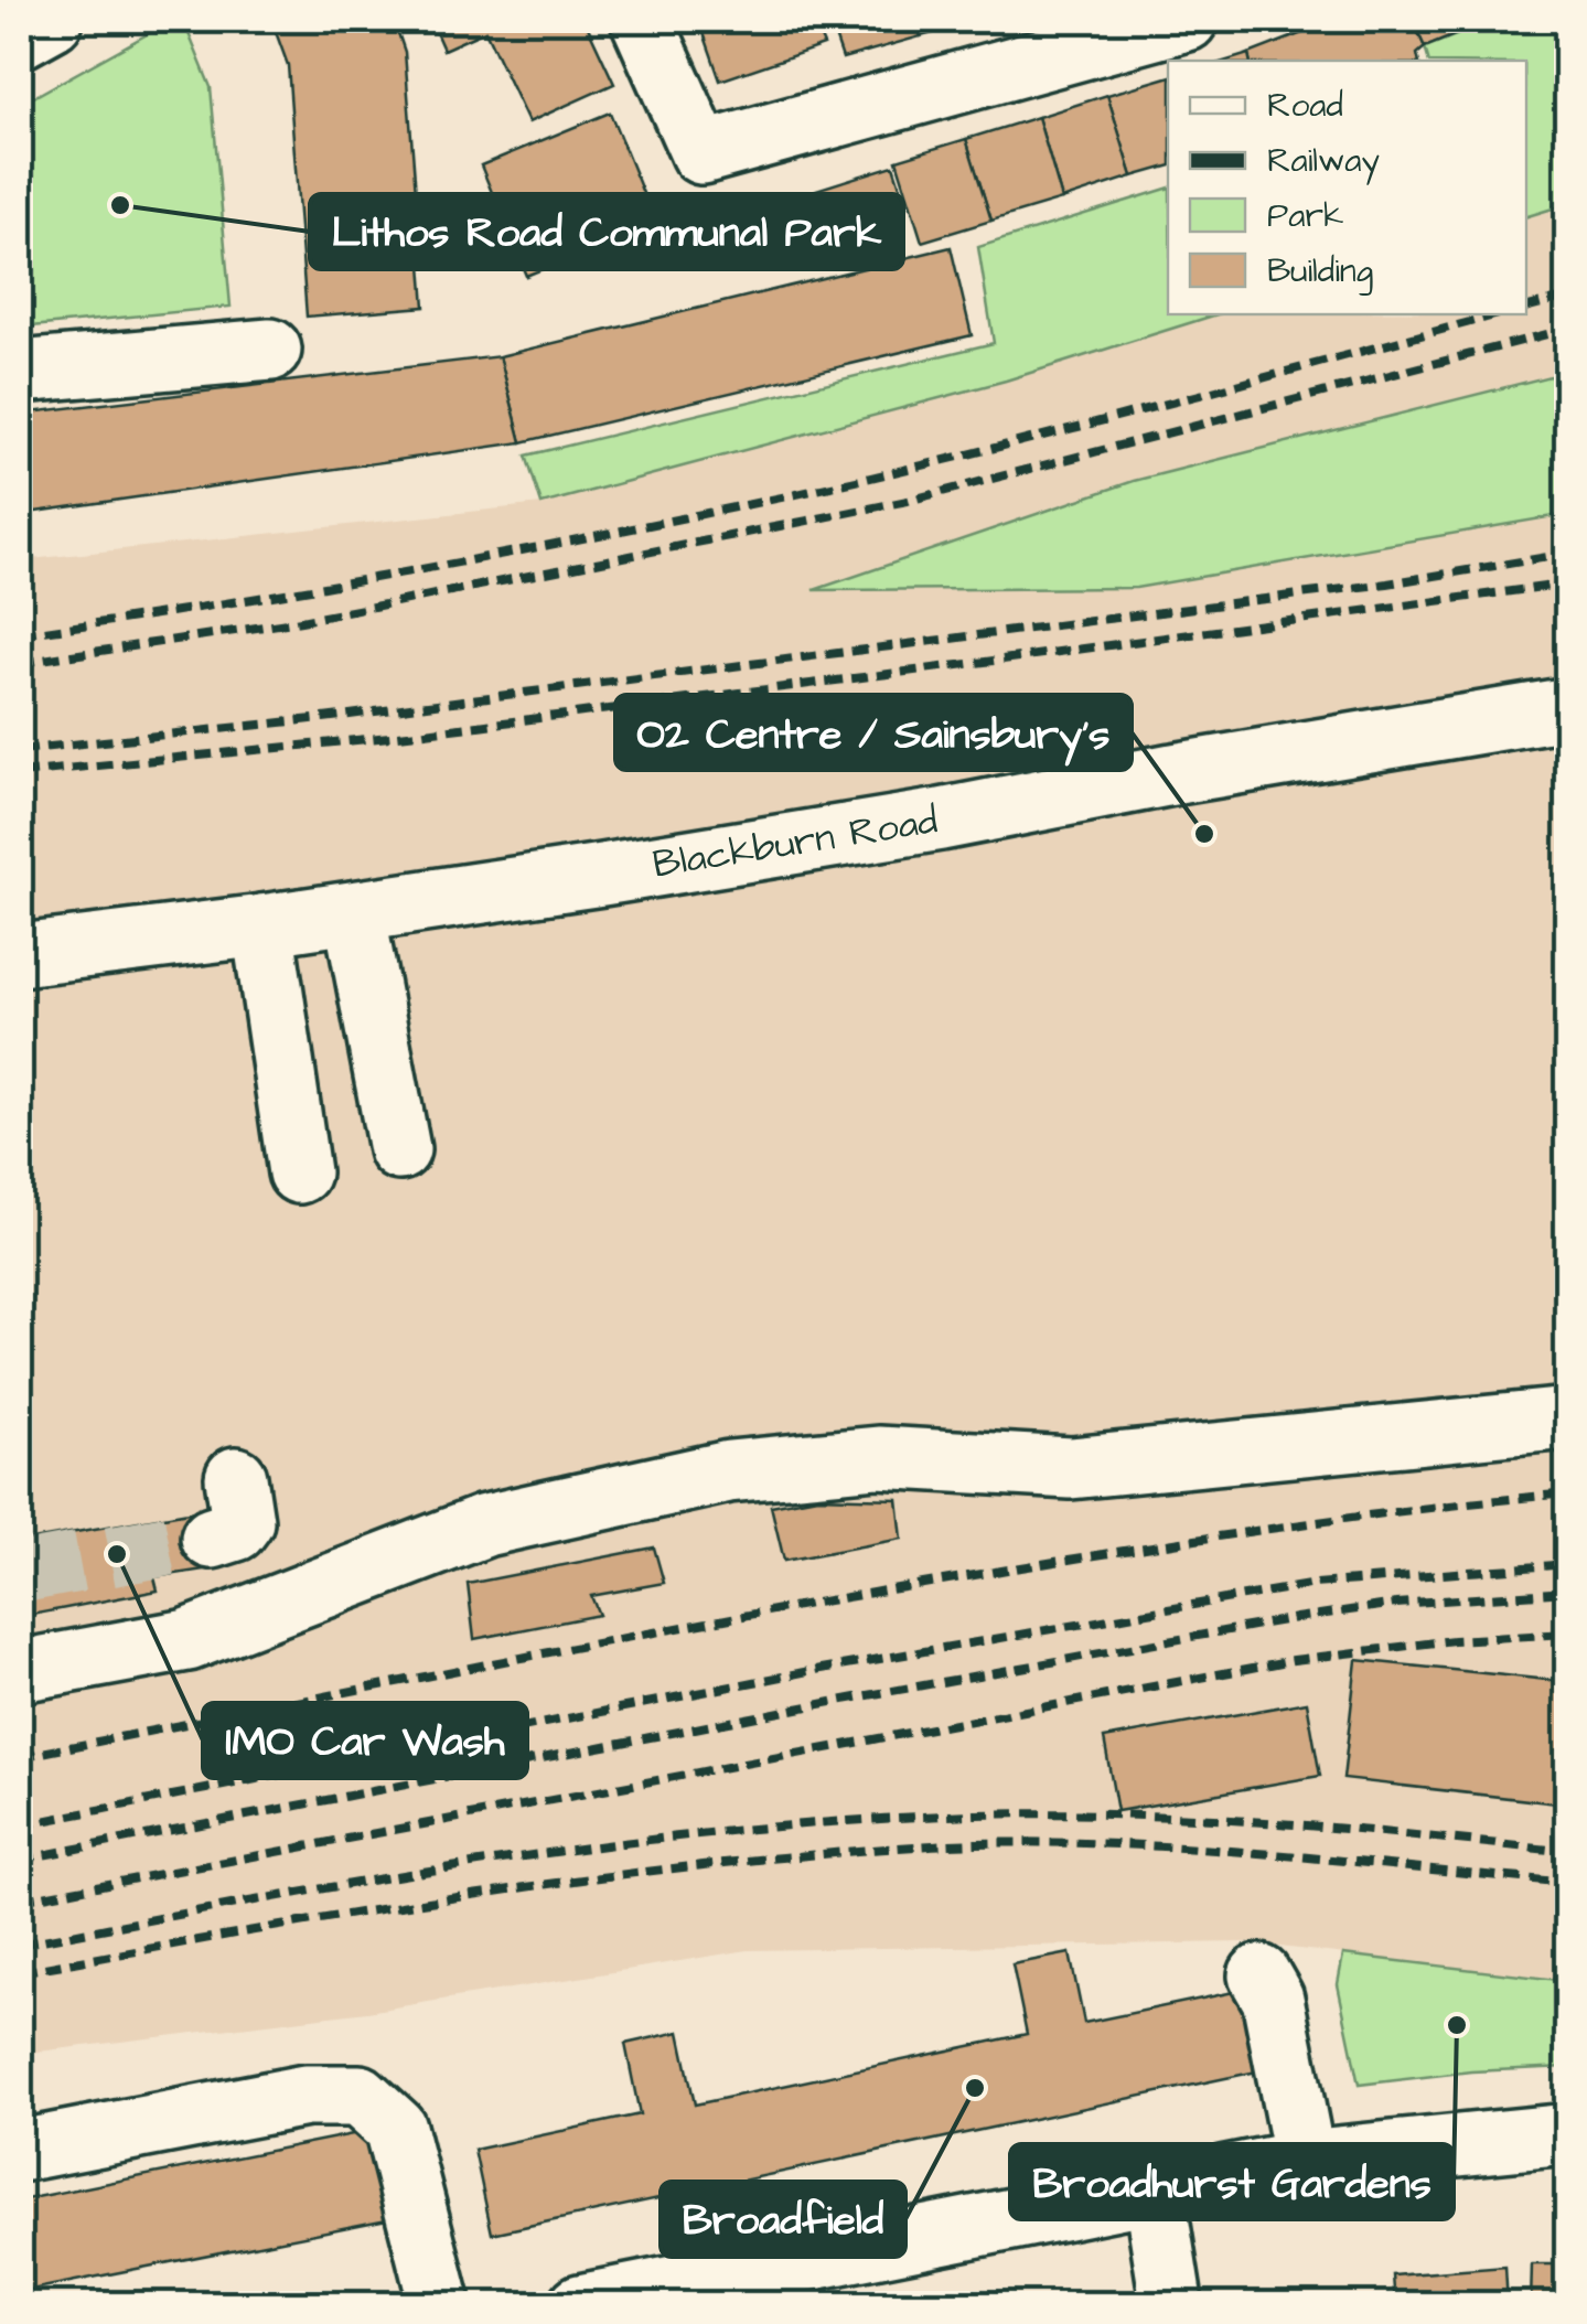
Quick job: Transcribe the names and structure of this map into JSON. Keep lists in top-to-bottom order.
{
  "streets": {
    "street": ["Blackburn Road"]
  },
  "places": [
    "Lithos Road Communal Park",
    "O2 Centre / Sainsbury's",
    "IMO Car Wash",
    "Broadhurst Gardens",
    "Broadfield"
  ],
  "legend": [
    "Road",
    "Railway",
    "Park",
    "Building"
  ]
}
